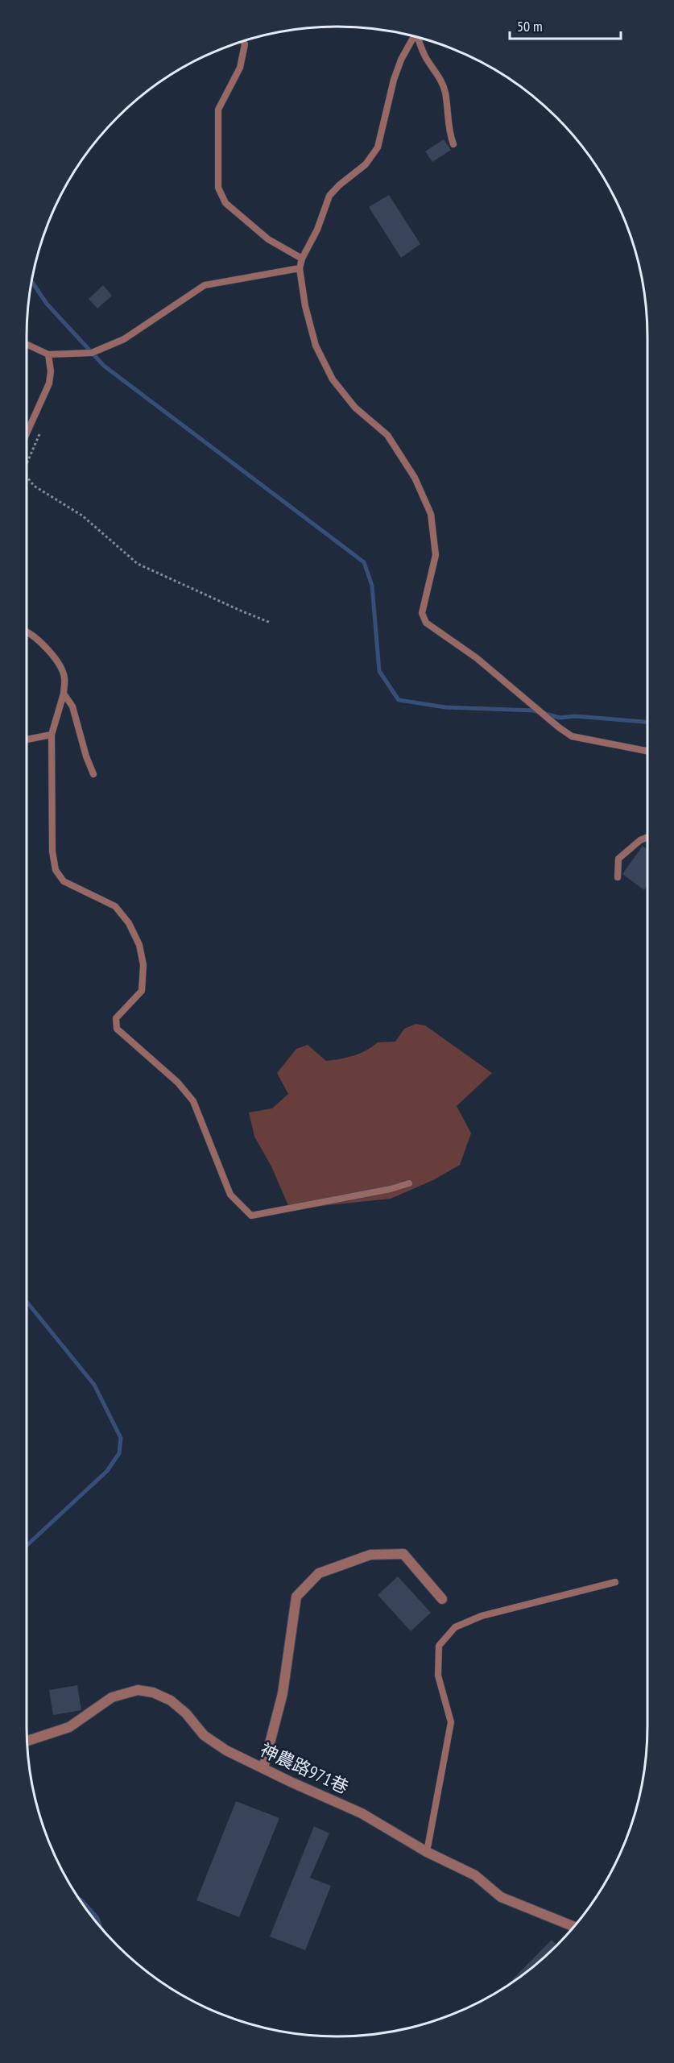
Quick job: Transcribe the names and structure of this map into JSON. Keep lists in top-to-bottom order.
{
  "streets": {
    "street": ["神農路971巷"]
  },
  "scale_bar": "50 m"
}
